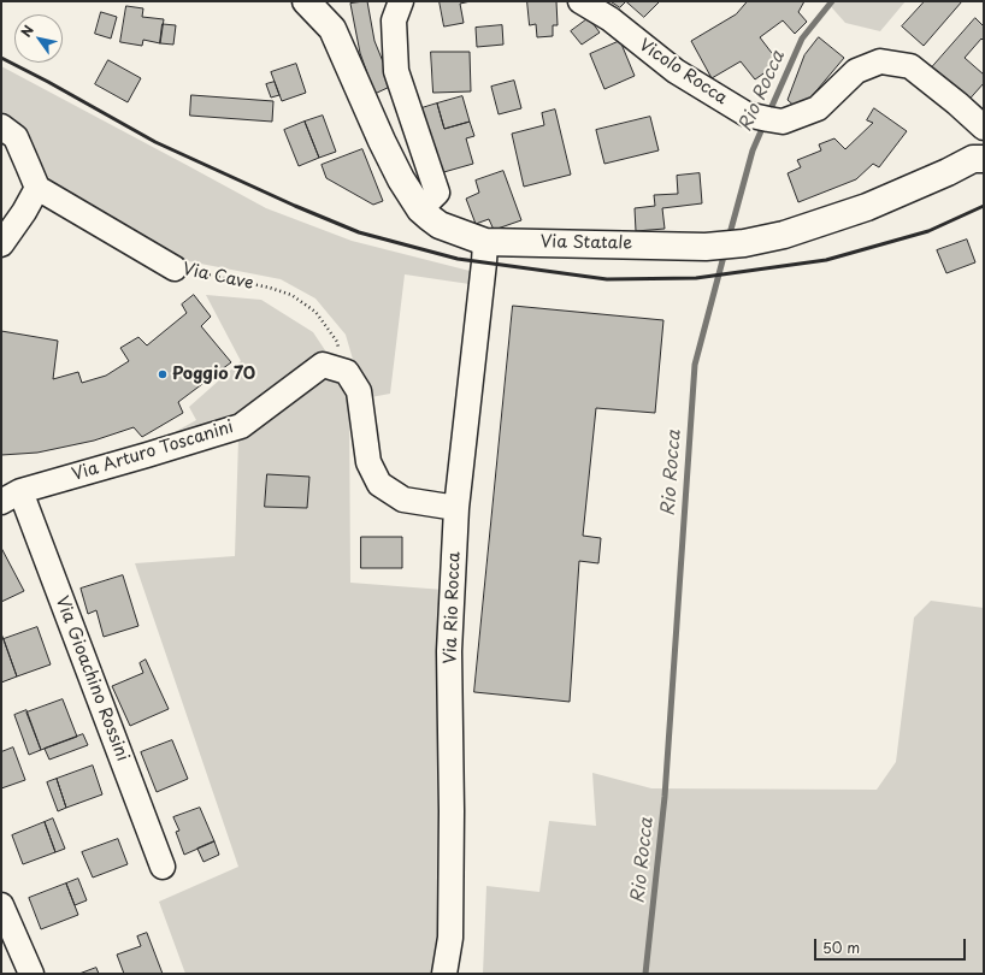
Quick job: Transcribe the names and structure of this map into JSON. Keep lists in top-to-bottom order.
{
  "streets": {
    "street": [
      "Vicolo Rocca",
      "Via Statale",
      "Via Cave",
      "Via Arturo Toscanini",
      "Via Rio Rocca",
      "Via Gioachino Rossini"
    ]
  },
  "crossings": [
    ["Via Statale", "Via Rio Rocca"],
    ["Via Cave", "Via Arturo Toscanini"],
    ["Via Arturo Toscanini", "Via Gioachino Rossini"]
  ],
  "water": ["Rio Rocca"],
  "places": ["Poggio 70"],
  "scale_bar": "50 m",
  "north": "top left"
}
